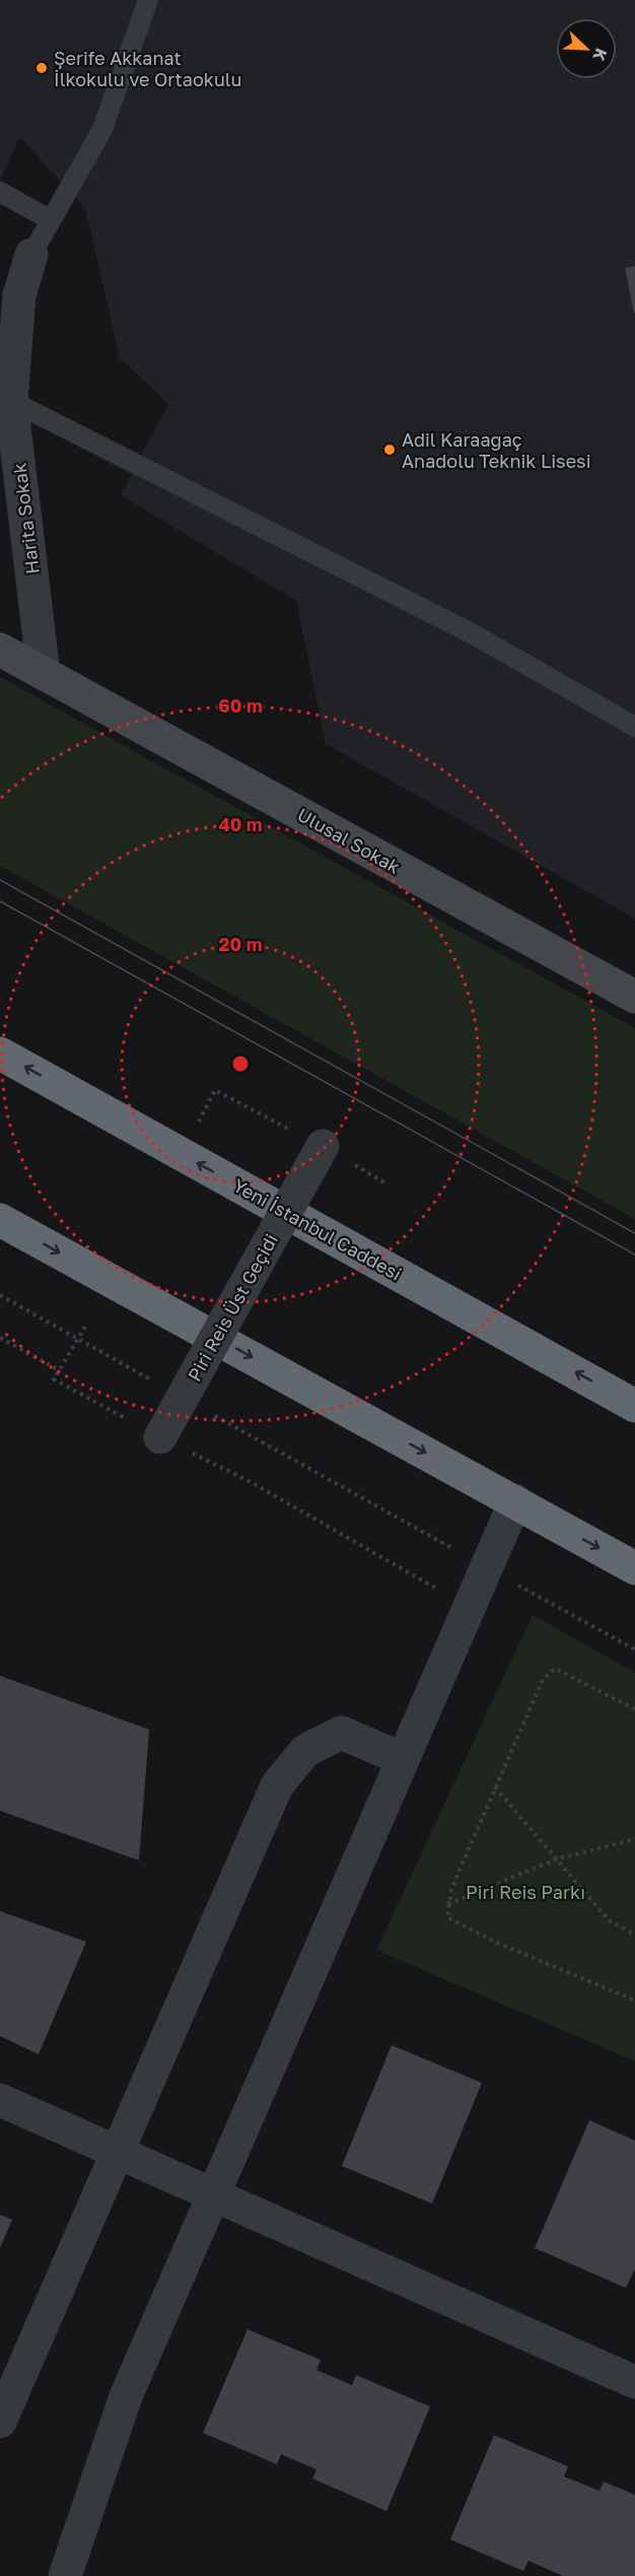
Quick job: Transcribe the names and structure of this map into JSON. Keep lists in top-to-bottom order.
{
  "streets": {
    "highway": ["Yeni İstanbul Caddesi"],
    "street": ["Harita Sokak", "Ulusal Sokak", "Piri Reis Üst Geçidi"]
  },
  "crossings": [
    ["Harita Sokak", "Ulusal Sokak"]
  ],
  "parks": ["Piri Reis Parkı"],
  "places": ["Şerife Akkanat İlkokulu ve Ortaokulu", "Adil Karaağaç Anadolu Teknik Lisesi"],
  "north": "bottom right",
  "rings": ["60 m", "40 m", "20 m"]
}
